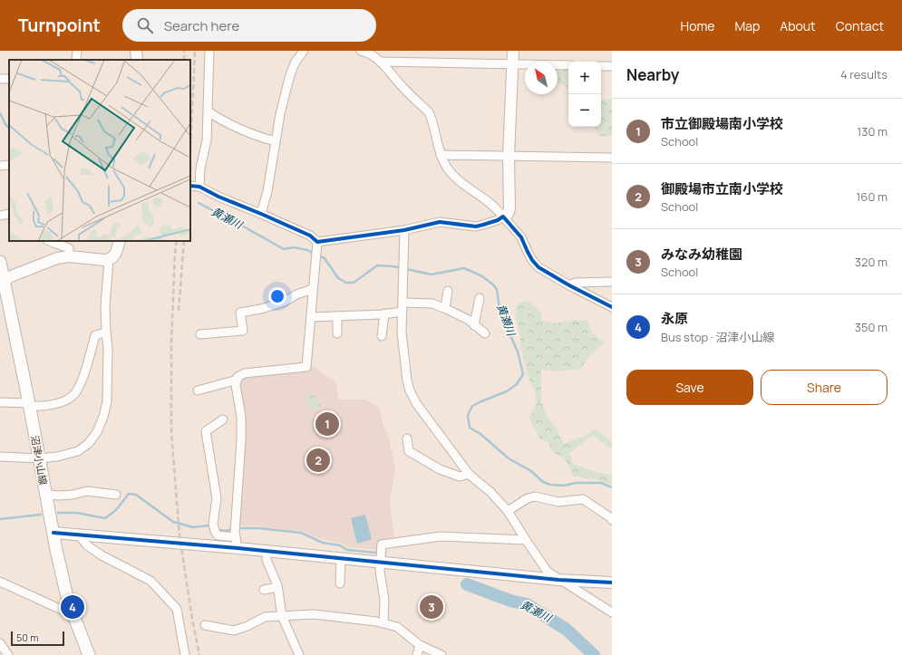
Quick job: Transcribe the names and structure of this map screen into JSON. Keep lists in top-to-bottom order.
{
  "streets": {
    "main road": ["沼津小山線"]
  },
  "water": ["黄瀬川"],
  "scale_bar": "50 m",
  "north": "top left",
  "page": {
    "header": "Turnpoint",
    "search": "Search here",
    "nav": [
      "Home",
      "Map",
      "About",
      "Contact"
    ],
    "heading": ["Nearby", "4 results"],
    "map_buttons": ["+", "−"],
    "list": [
      {
        "mark": "1",
        "name": "市立御殿場南小学校",
        "note": "School",
        "value": "130 m"
      },
      {
        "mark": "2",
        "name": "御殿場市立南小学校",
        "note": "School",
        "value": "160 m"
      },
      {
        "mark": "3",
        "name": "みなみ幼稚園",
        "note": "School",
        "value": "320 m"
      },
      {
        "mark": "4",
        "name": "永原",
        "note": "Bus stop · 沼津小山線",
        "value": "350 m"
      }
    ],
    "buttons": ["Save", "Share"],
    "pins": [
      "1",
      "2",
      "3",
      "4"
    ],
    "scale": "50 m"
  }
}
